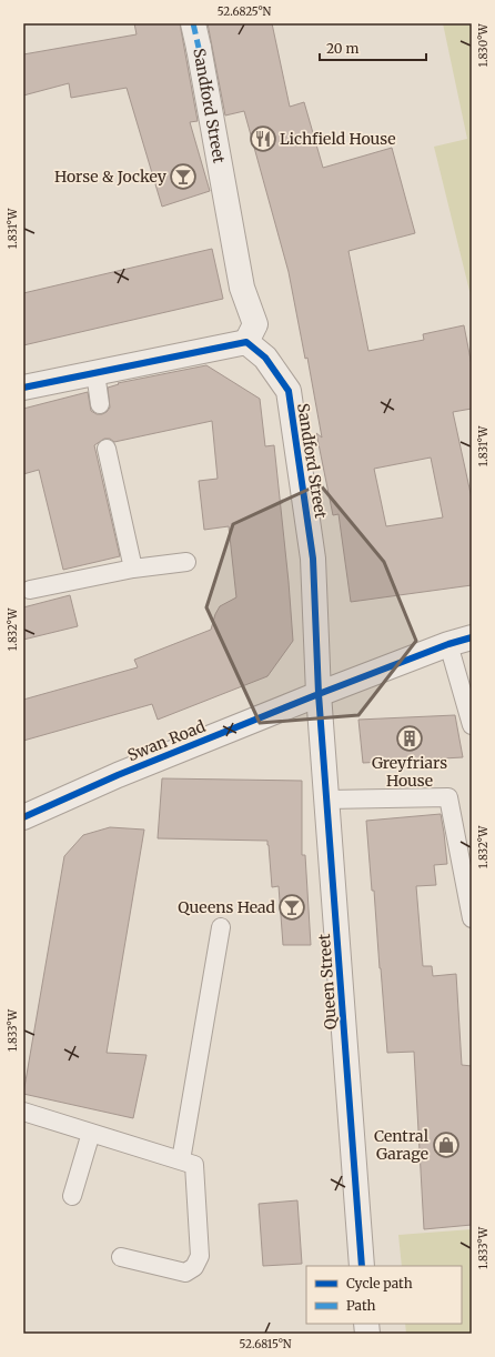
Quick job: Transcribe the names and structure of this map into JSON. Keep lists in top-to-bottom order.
{
  "streets": {
    "street": ["Sandford Street", "Swan Road", "Queen Street"]
  },
  "crossings": [
    ["Sandford Street", "Swan Road"],
    ["Sandford Street", "Queen Street"],
    ["Swan Road", "Queen Street"]
  ],
  "places": {
    "restaurant": ["Lichfield House"],
    "bar": ["Horse & Jockey", "Queens Head"],
    "building": ["Greyfriars House"],
    "shop": ["Central Garage"]
  },
  "legend": ["Cycle path", "Path"],
  "scale_bar": "20 m",
  "coordinates": [
    "52.6825°N",
    "1.830°W",
    "1.831°W",
    "1.832°W",
    "1.833°W",
    "52.6815°N"
  ]
}
